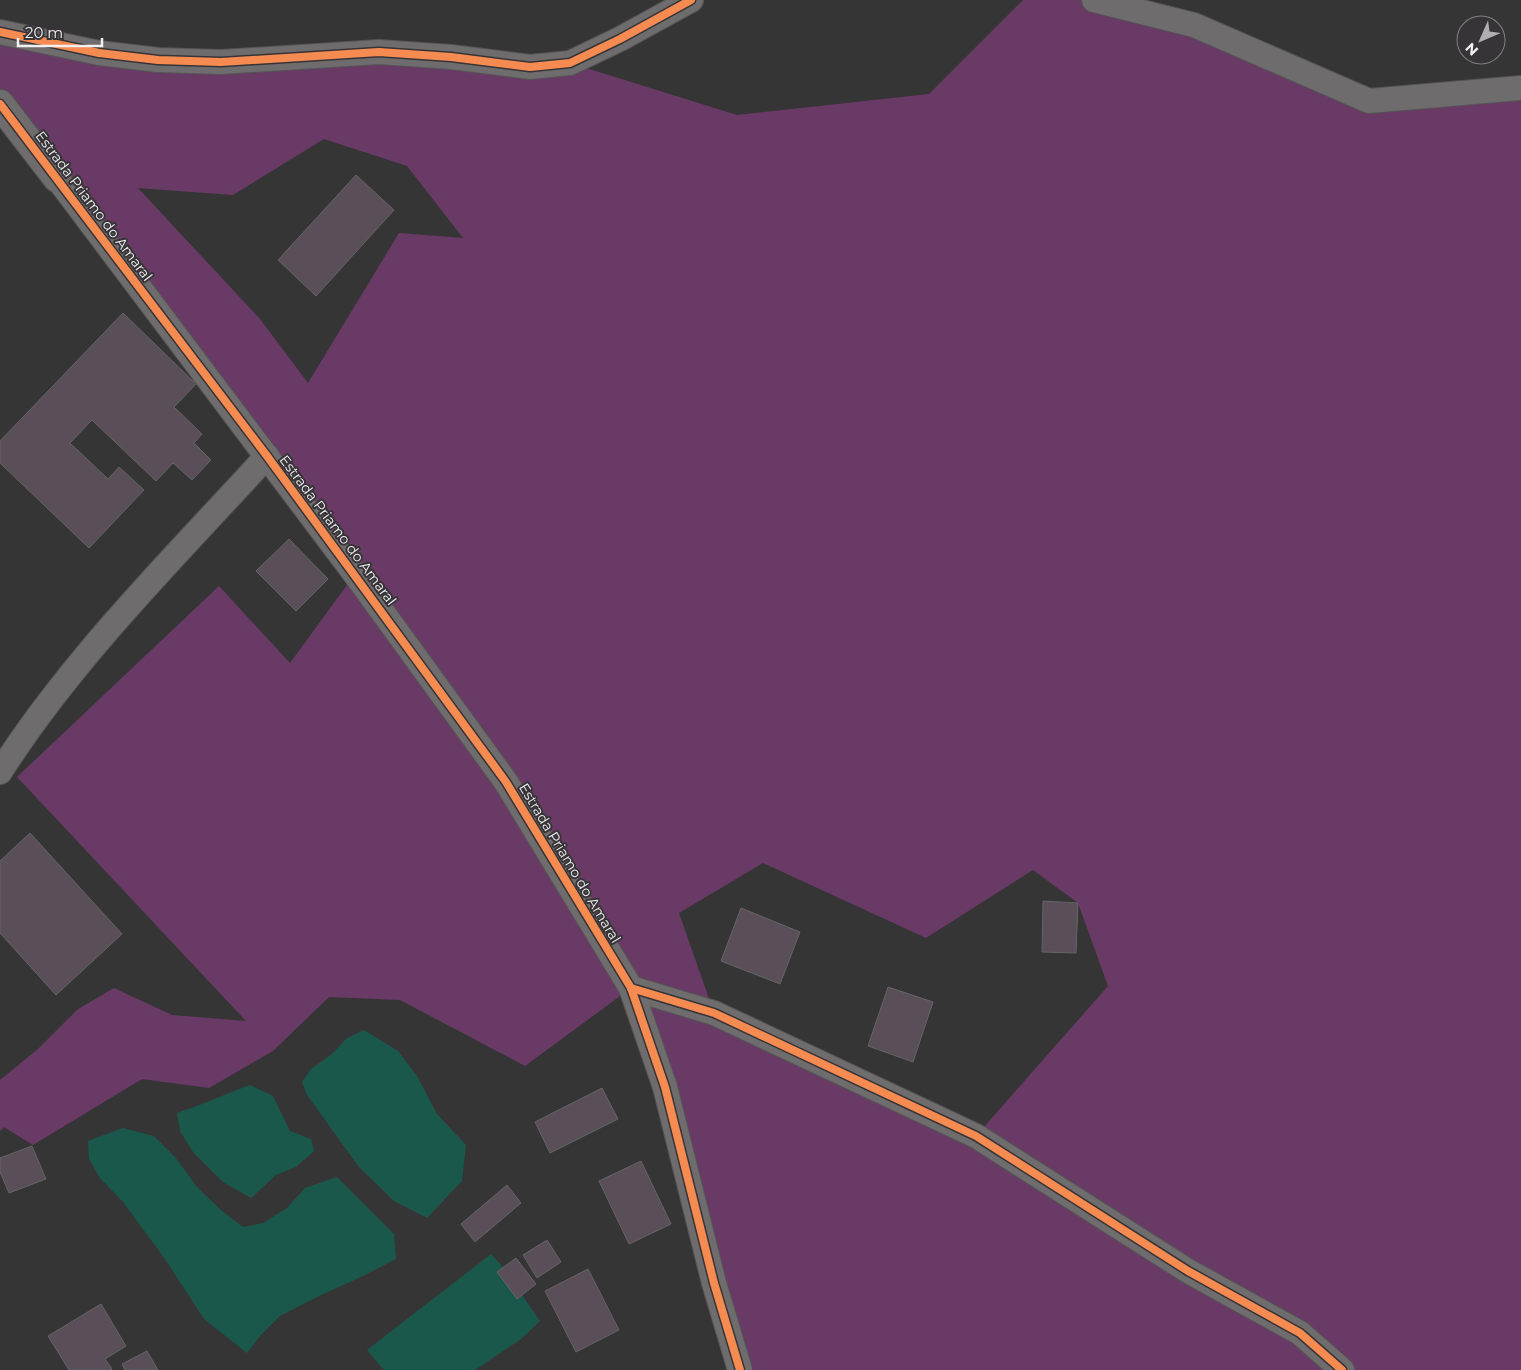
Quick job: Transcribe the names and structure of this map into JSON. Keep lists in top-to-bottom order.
{
  "streets": {
    "street": ["Estrada Priamo do Amaral"]
  },
  "scale_bar": "20 m",
  "north": "bottom left"
}
